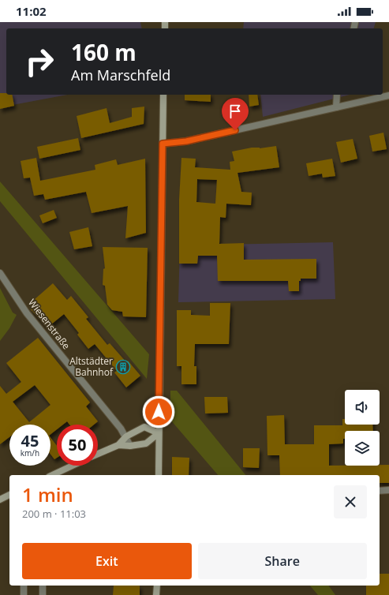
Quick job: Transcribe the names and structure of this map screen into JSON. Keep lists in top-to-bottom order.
{
  "streets": {
    "street": ["Wiesenstraße"]
  },
  "places": {
    "building": ["Altstädter Bahnhof"]
  },
  "page": {
    "status": "11:02",
    "turn": ["160 m", "Am Marschfeld"],
    "speed": "45 km/h",
    "limit": "50",
    "heading": ["1 min", "200 m · 11:03"],
    "buttons": ["Exit", "Share"]
  }
}
